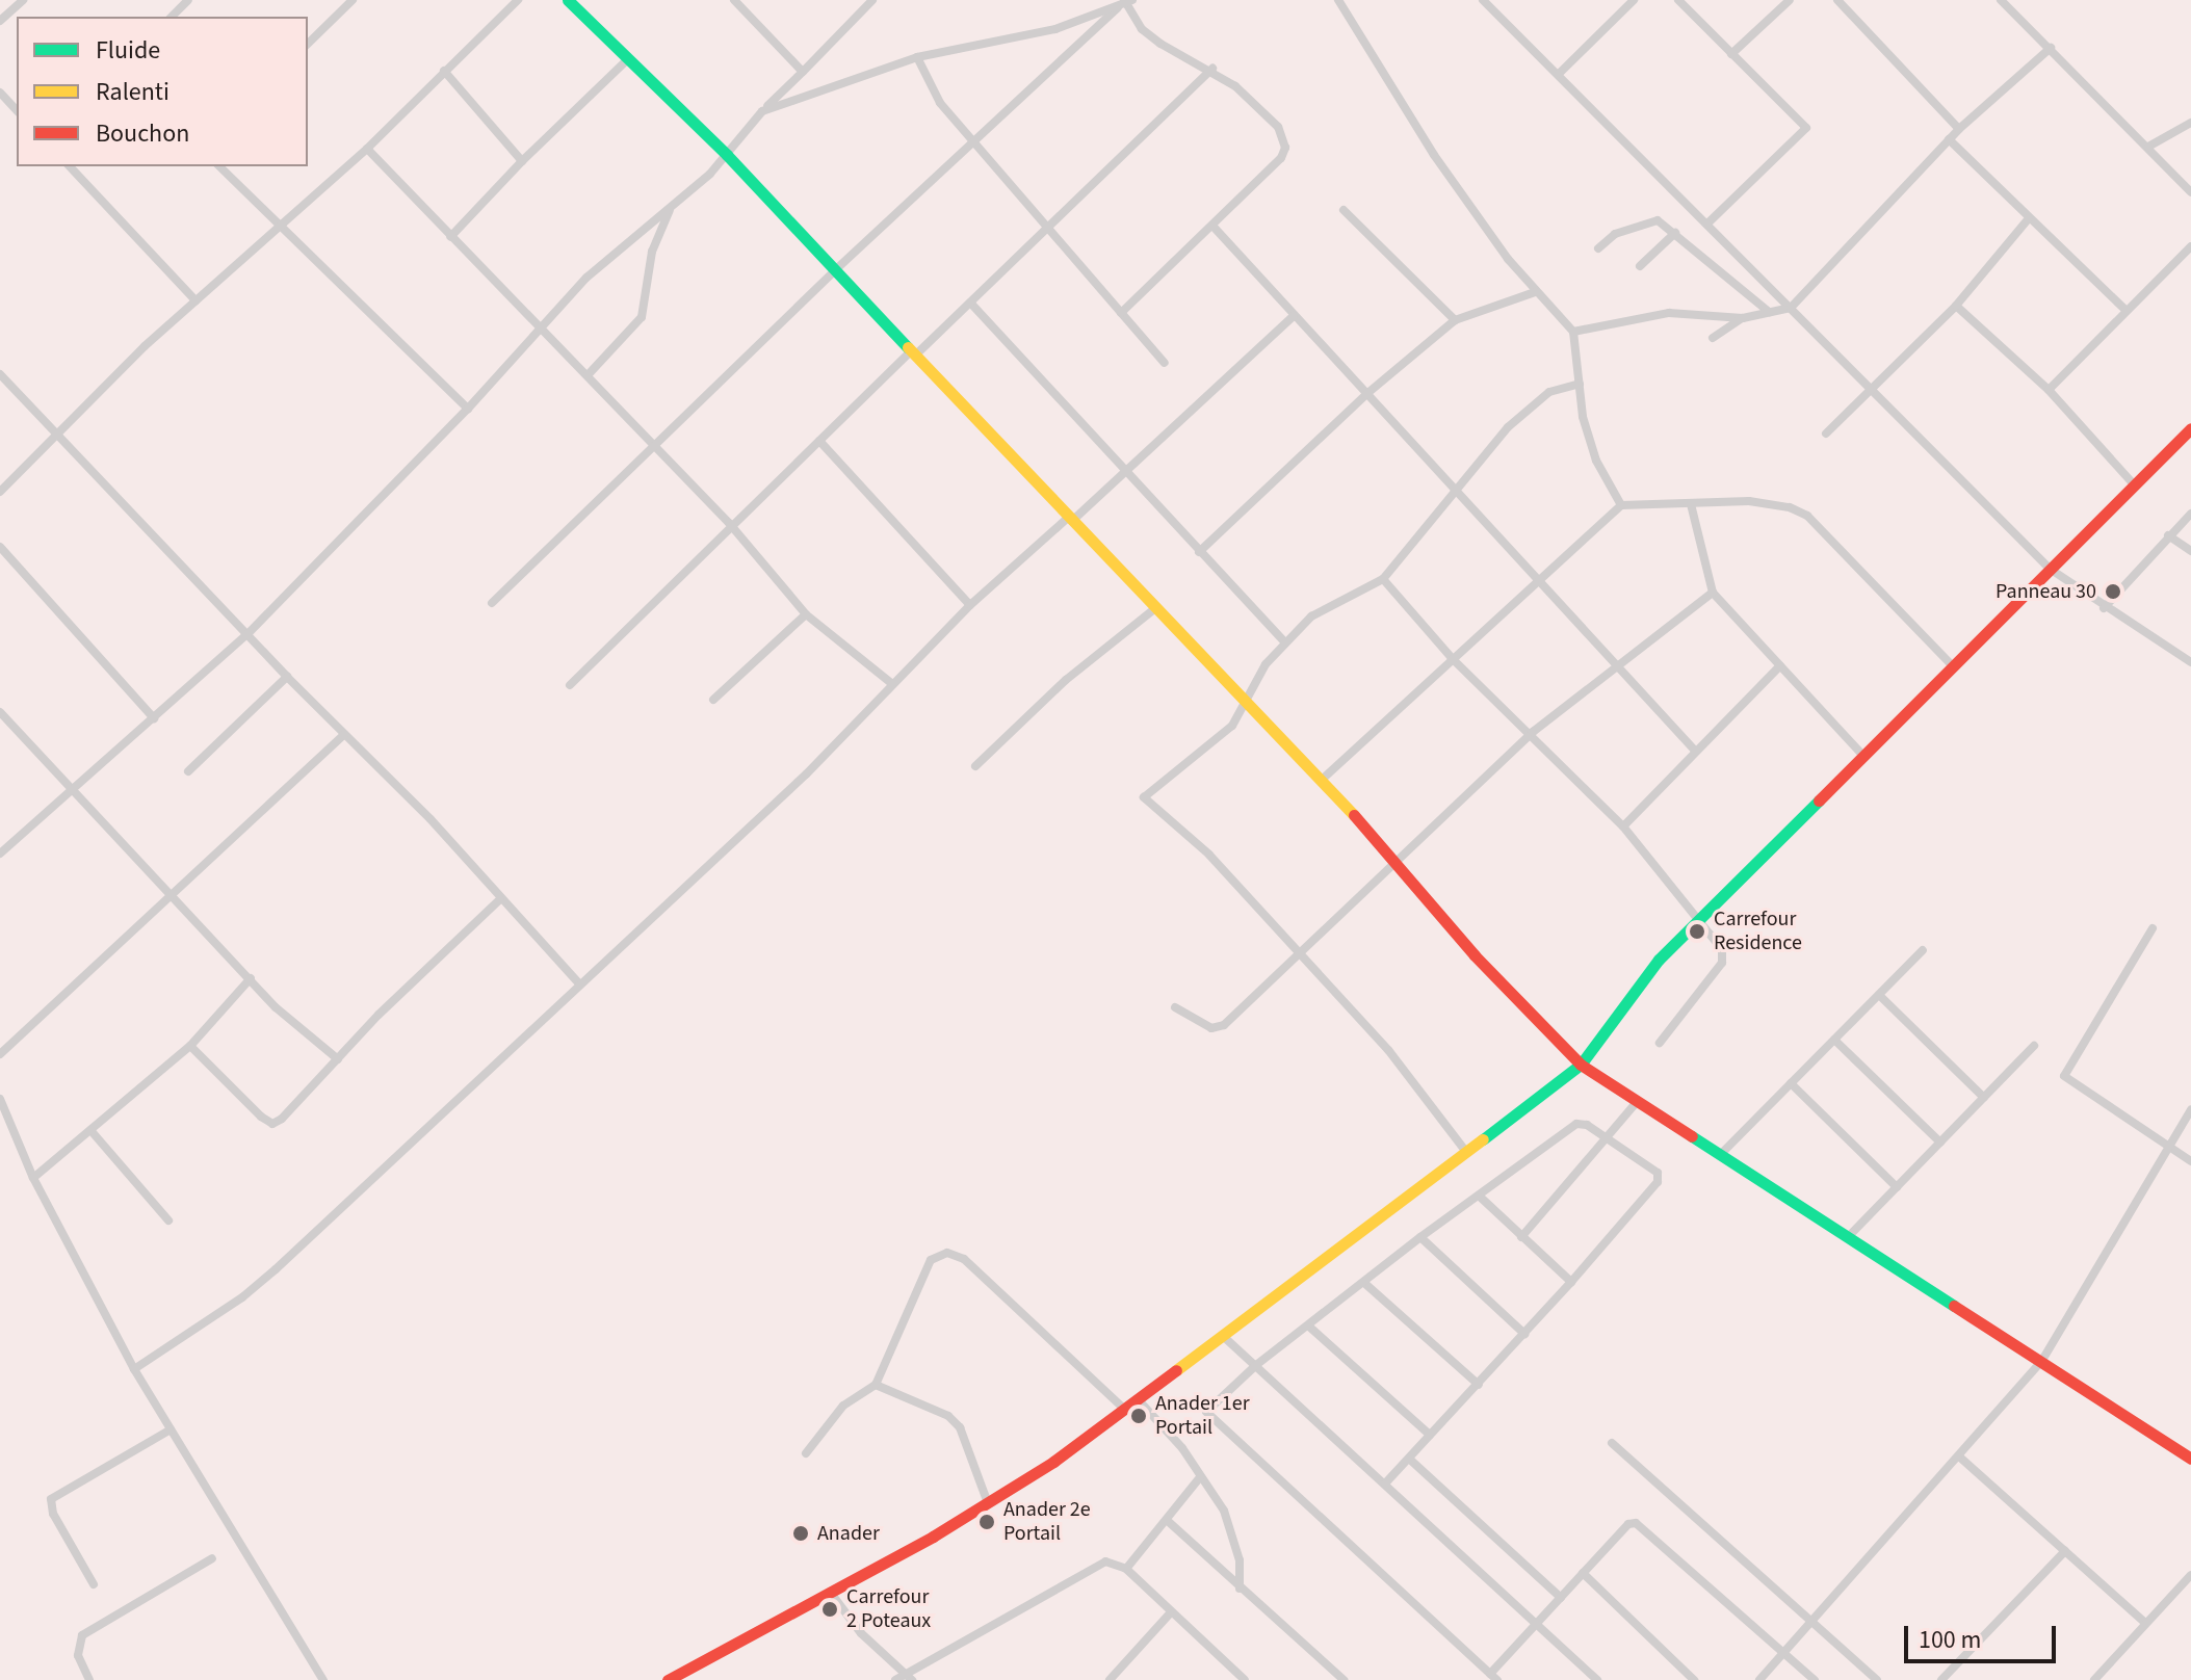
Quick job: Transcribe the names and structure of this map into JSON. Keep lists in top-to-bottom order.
{
  "places": [
    "Panneau 30",
    "Carrefour Residence",
    "Anader 1er Portail",
    "Anader 2e Portail",
    "Anader",
    "Carrefour 2 Poteaux"
  ],
  "legend": ["Fluide", "Ralenti", "Bouchon"],
  "scale_bar": "100 m"
}
